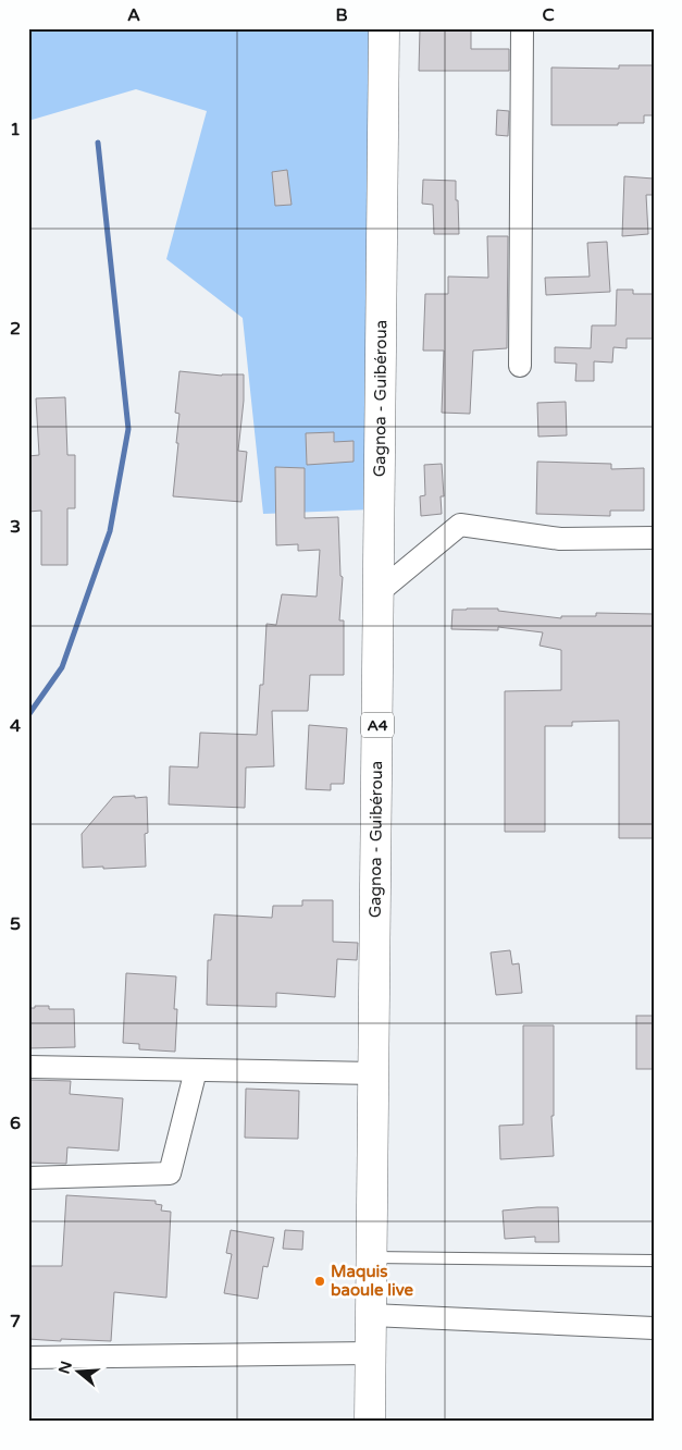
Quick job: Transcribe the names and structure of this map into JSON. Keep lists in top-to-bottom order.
{
  "streets": {
    "main road": ["Gagnoa - Guibéroua", "A4"]
  },
  "places": ["Maquis baoule live"],
  "north": "left",
  "grid": {
    "columns": ["A", "B", "C"],
    "rows": [
      "1",
      "2",
      "3",
      "4",
      "5",
      "6",
      "7"
    ]
  }
}
